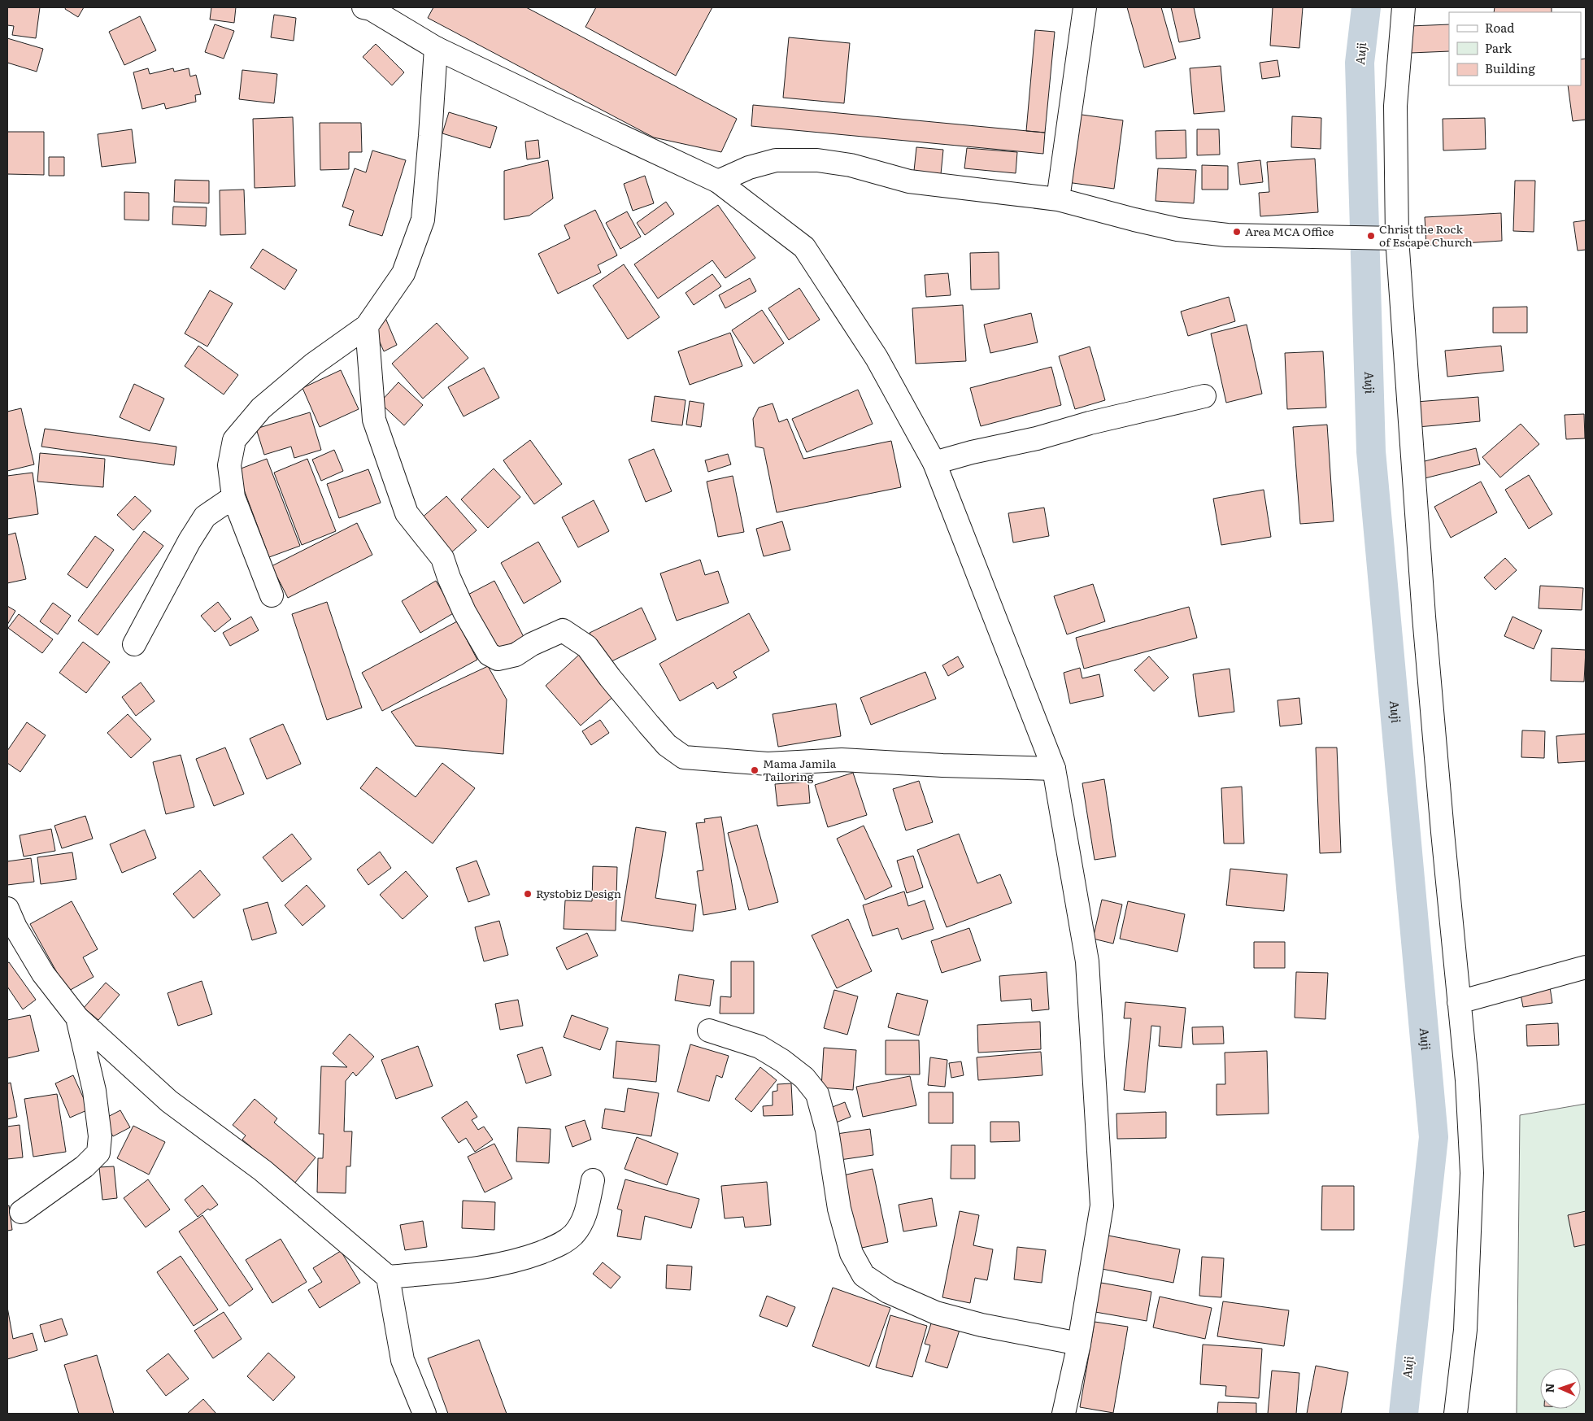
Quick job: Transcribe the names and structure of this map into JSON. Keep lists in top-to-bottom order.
{
  "water": ["Auji"],
  "places": [
    "Area MCA Office",
    "Christ the Rock of Escape Church",
    "Mama Jamila Tailoring",
    "Rystobiz Design"
  ],
  "legend": ["Road", "Park", "Building"],
  "north": "left"
}
